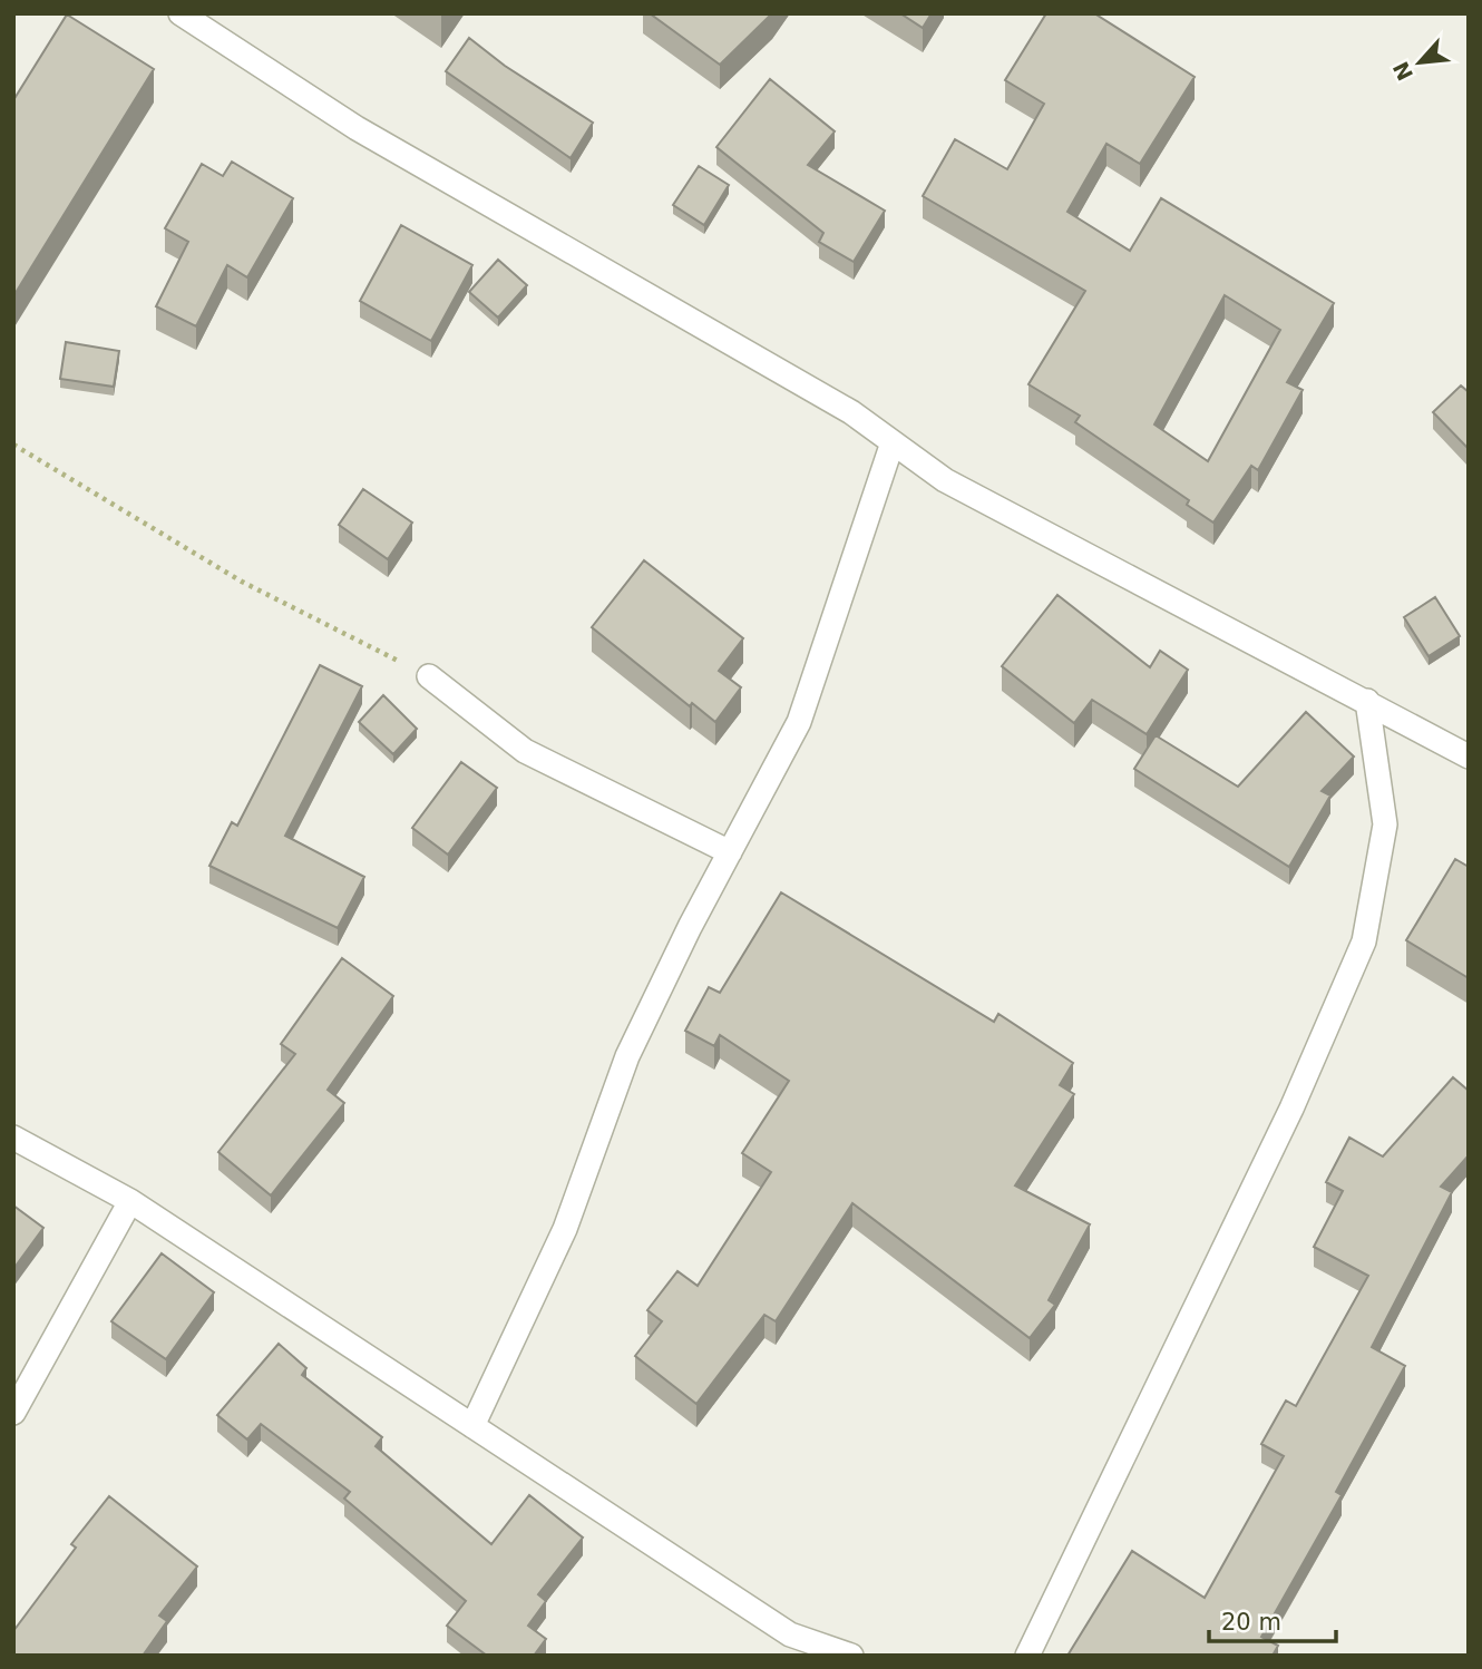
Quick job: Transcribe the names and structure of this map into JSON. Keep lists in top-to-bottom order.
{
  "scale_bar": "20 m",
  "north": "bottom left"
}
